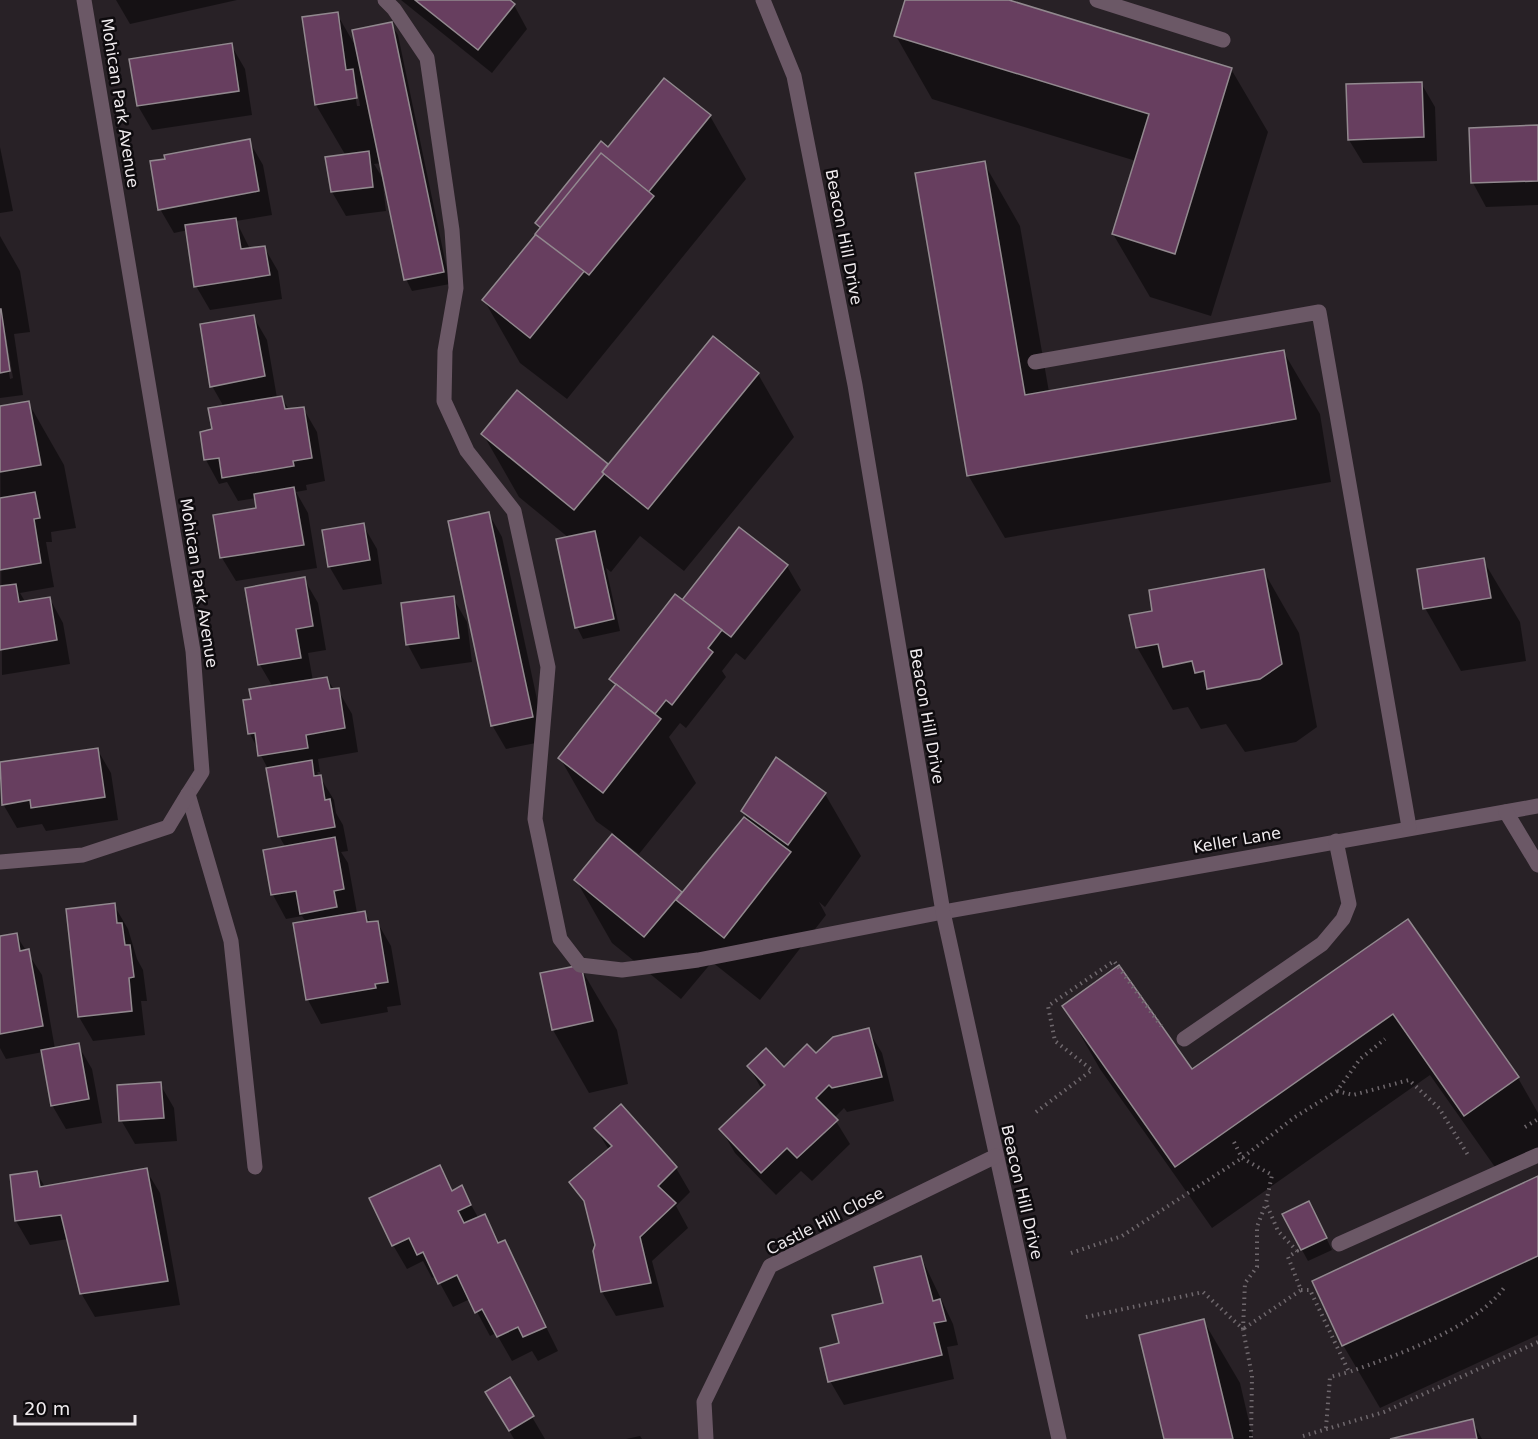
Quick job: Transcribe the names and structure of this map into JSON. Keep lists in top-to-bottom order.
{
  "streets": {
    "street": [
      "Mohican Park Avenue",
      "Beacon Hill Drive",
      "Keller Lane",
      "Castle Hill Close"
    ]
  },
  "crossings": [
    ["Beacon Hill Drive", "Keller Lane"],
    ["Beacon Hill Drive", "Castle Hill Close"]
  ],
  "scale_bar": "20 m"
}
